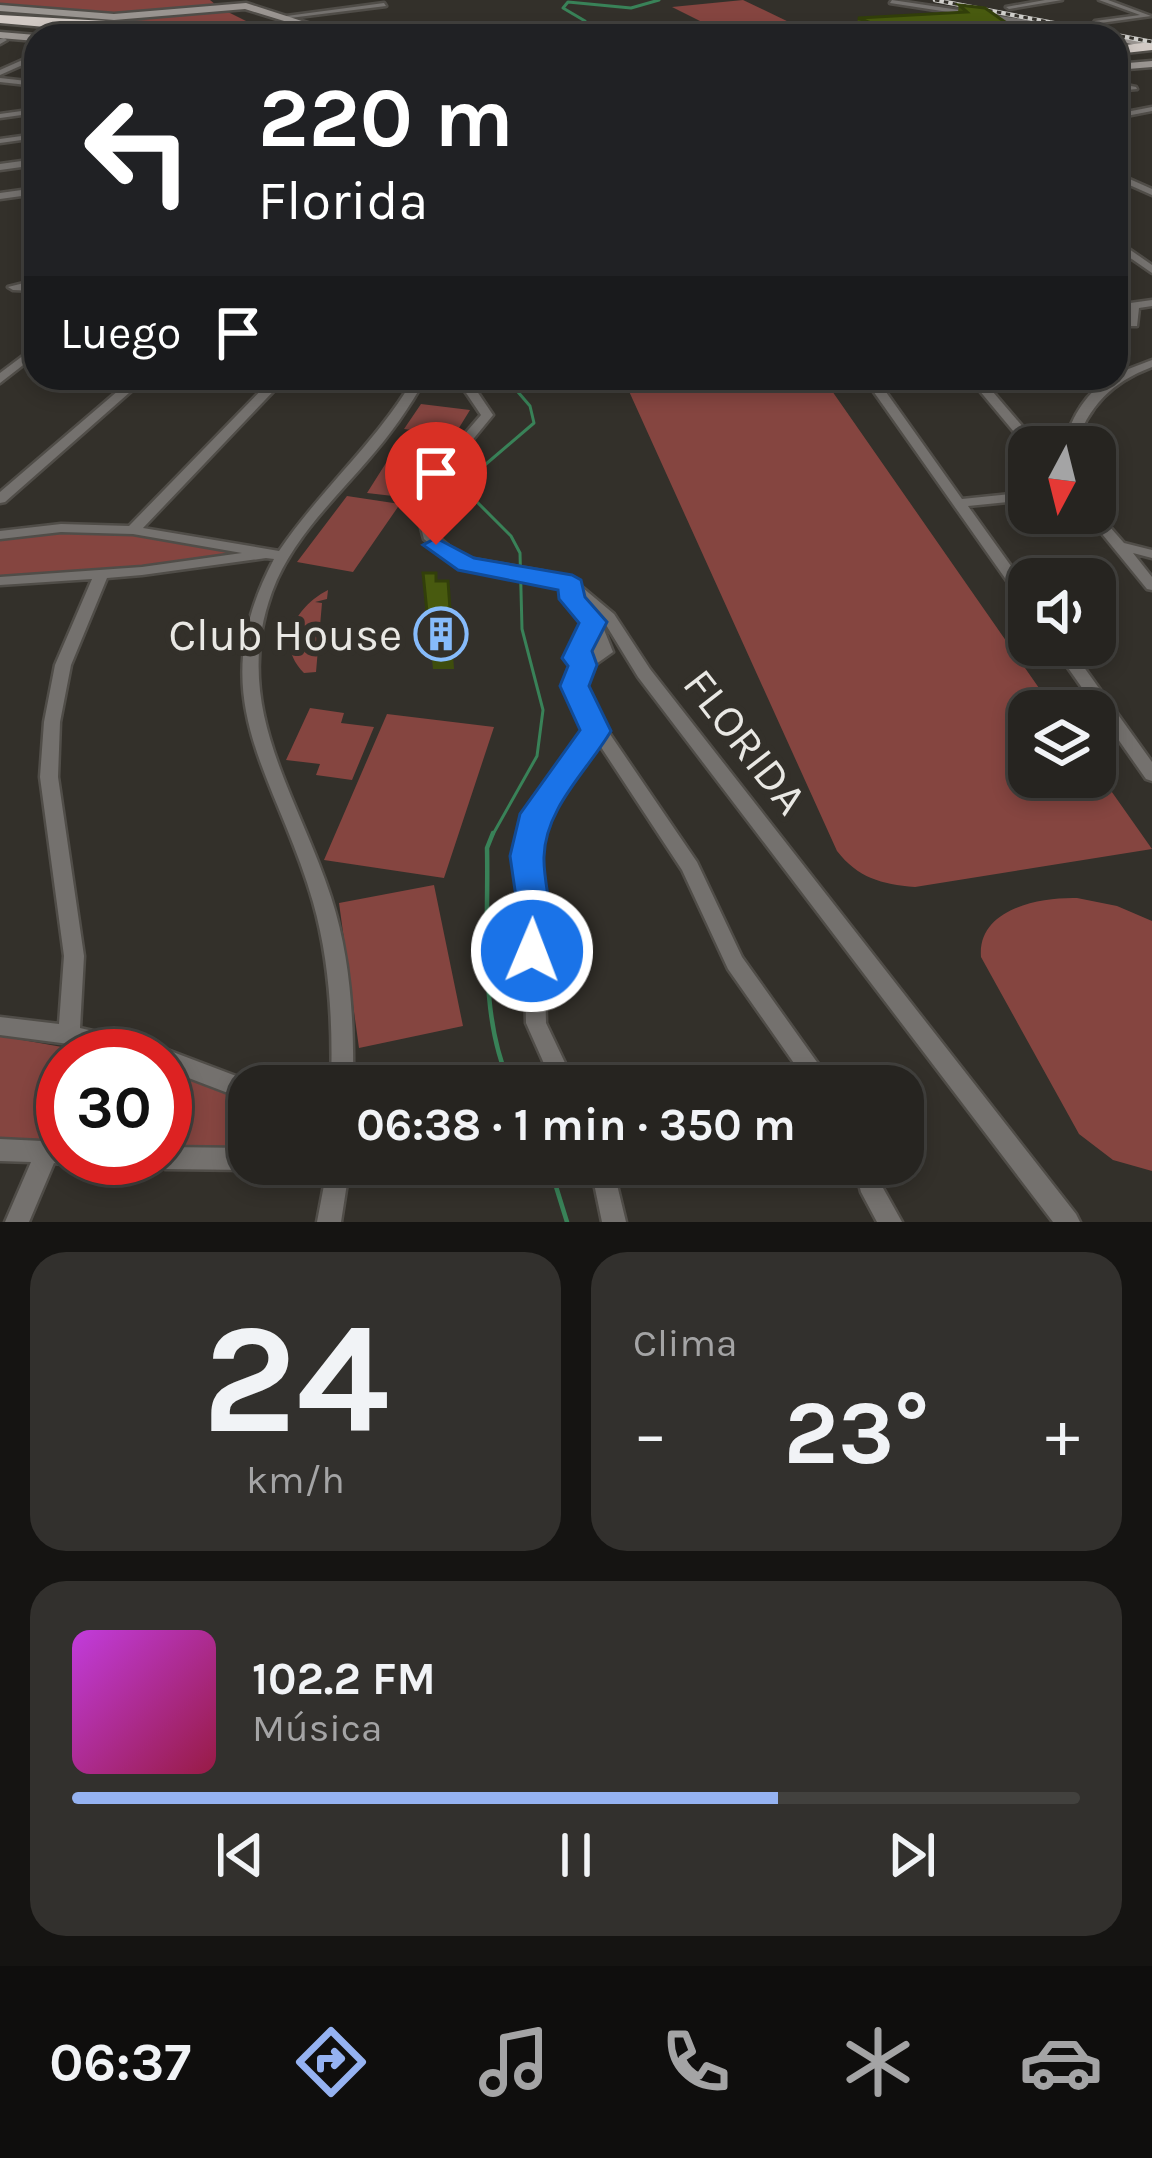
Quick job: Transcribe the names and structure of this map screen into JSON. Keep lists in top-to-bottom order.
{
  "streets": {
    "street": ["FLORIDA"]
  },
  "places": {
    "building": ["Club House"]
  },
  "north": "bottom",
  "page": {
    "turn": ["220 m", "Florida"],
    "then": "Luego",
    "limit": "30",
    "trip": "06:38 · 1 min · 350 m",
    "tile": [
      ["24", "km/h"],
      "Clima"
    ],
    "heat": ["−", "23°", "+"],
    "song": ["102.2 FM", "Música"],
    "tabs": "06:37"
  }
}
